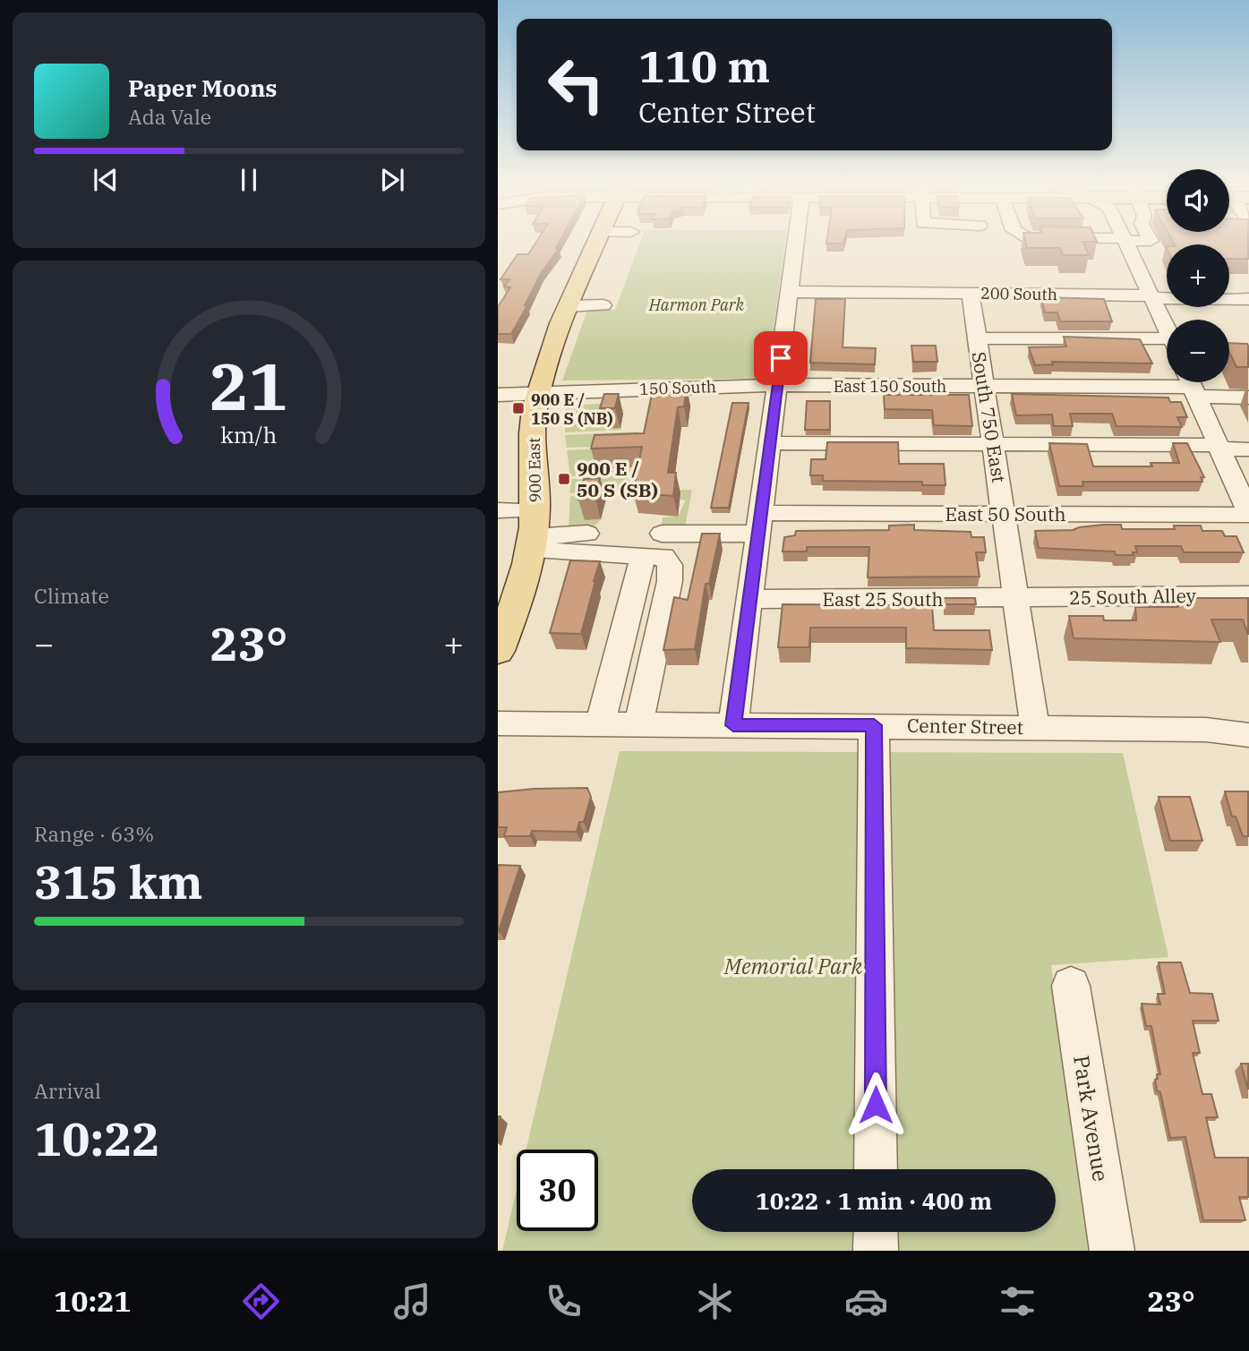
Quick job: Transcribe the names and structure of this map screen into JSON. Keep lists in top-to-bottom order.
{
  "streets": {
    "main road": ["900 East"],
    "street": [
      "200 South",
      "East 150 South",
      "150 South",
      "South 750 East",
      "East 50 South",
      "25 South Alley",
      "East 25 South",
      "Center Street",
      "Park Avenue"
    ]
  },
  "crossings": [
    ["200 South", "South 750 East"],
    ["East 150 South", "150 South"],
    ["East 150 South", "South 750 East"],
    ["150 South", "900 East"],
    ["South 750 East", "East 50 South"],
    ["South 750 East", "25 South Alley"],
    ["South 750 East", "East 25 South"],
    ["South 750 East", "Center Street"],
    ["25 South Alley", "East 25 South"]
  ],
  "parks": ["Harmon Park", "Memorial Park"],
  "places": {
    "transit": ["900 E / 150 S (NB)", "900 E / 50 S (SB)"]
  },
  "page": {
    "turn": ["110 m", "Center Street"],
    "song": ["Paper Moons", "Ada Vale"],
    "map_buttons": ["+", "−"],
    "tile": [
      "Climate",
      ["Range · 63%", "315 km"],
      ["Arrival", "10:22"]
    ],
    "heat": ["−", "23°", "+"],
    "limit": "30",
    "trip": "10:22 · 1 min · 400 m",
    "tabs": ["10:21", "23°"],
    "gauge": ["21", "km/h"]
  }
}
